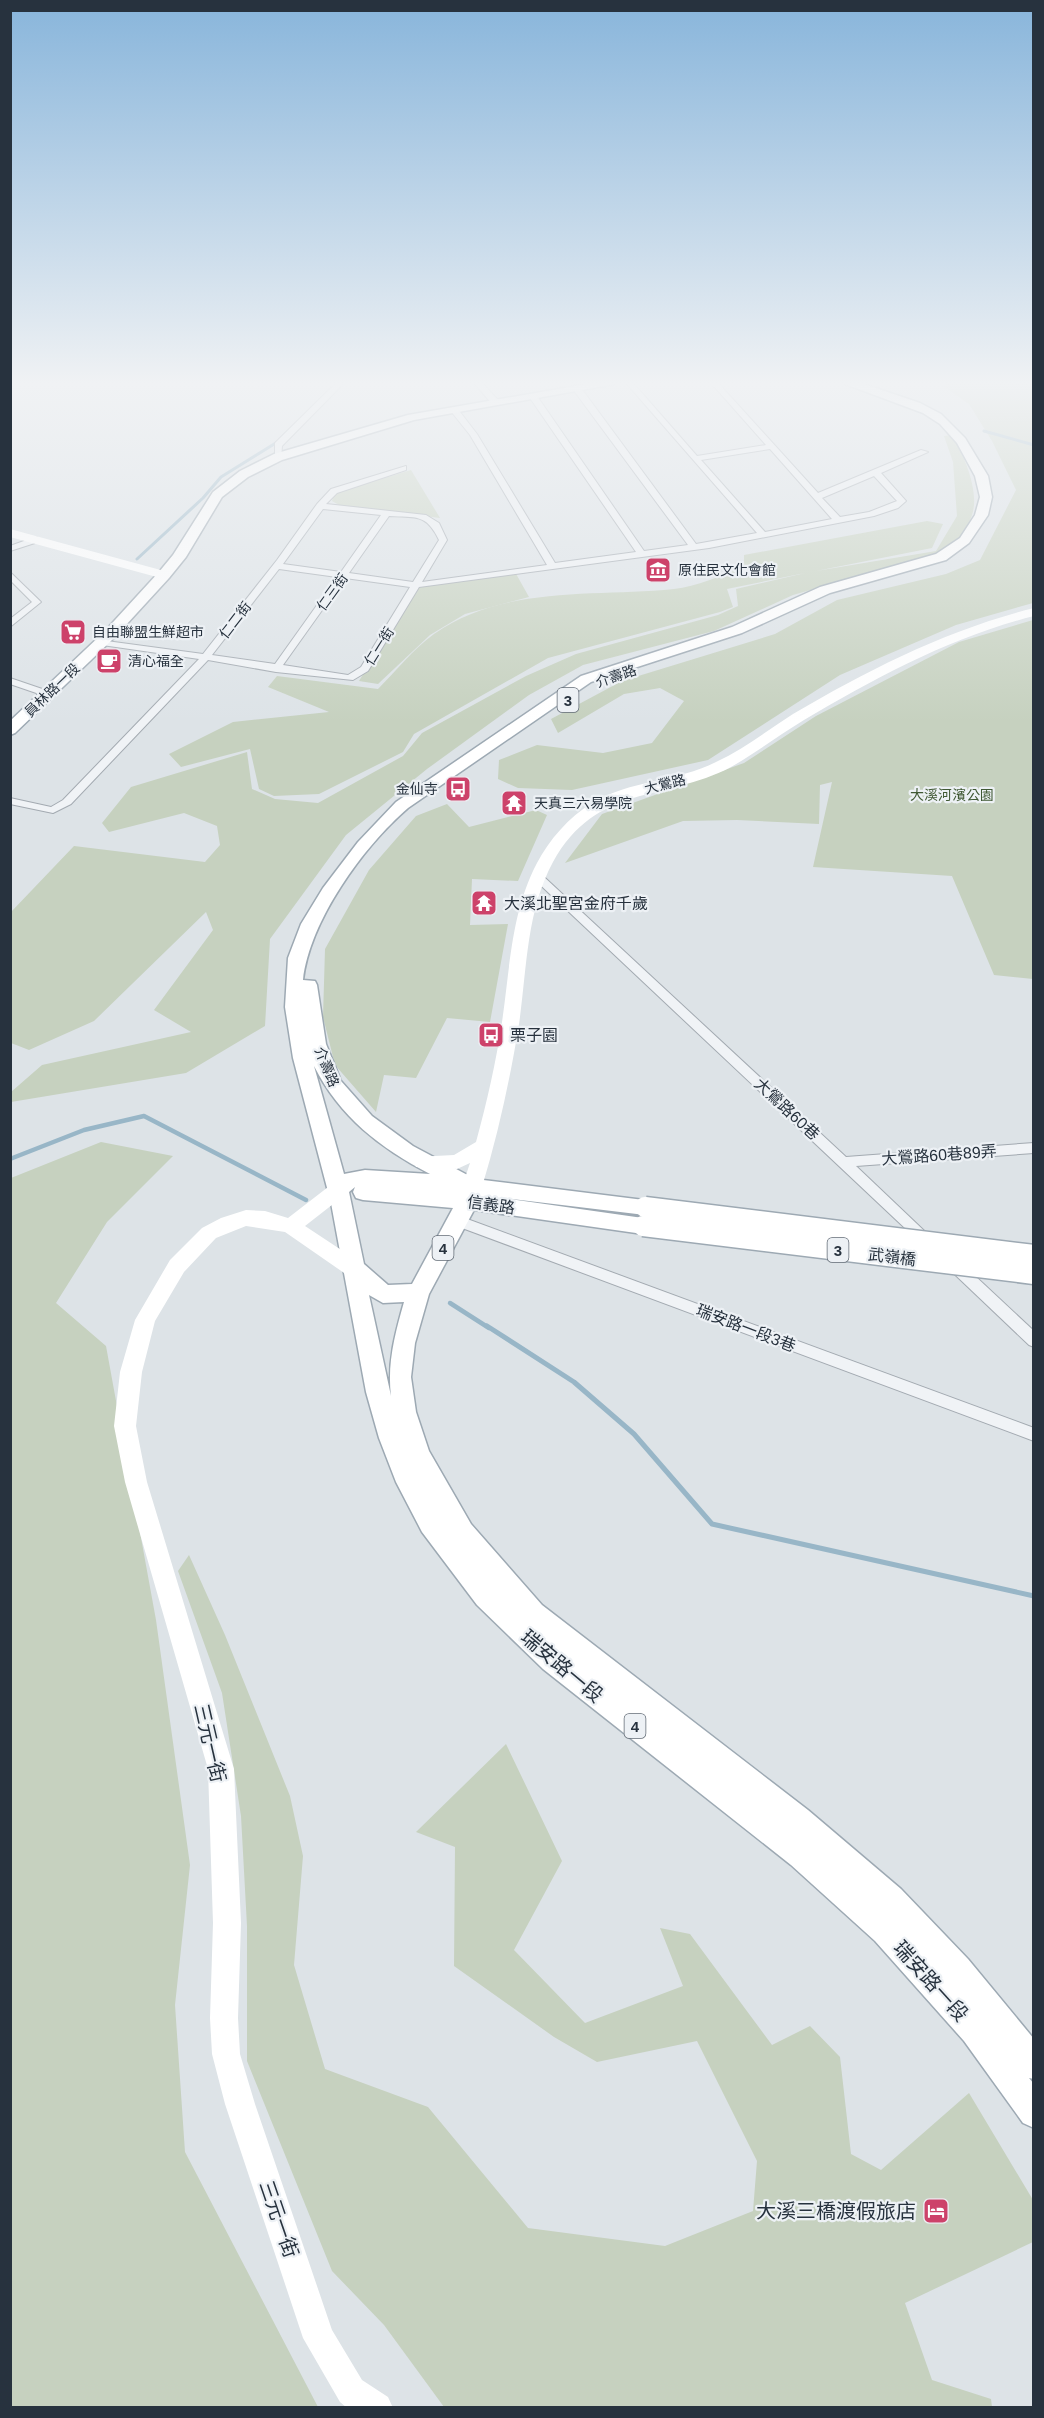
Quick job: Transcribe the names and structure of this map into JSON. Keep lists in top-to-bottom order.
{
  "streets": {
    "main road": [
      "介壽路",
      "員林路一段",
      "3",
      "信義路",
      "4",
      "武嶺橋",
      "瑞安路一段"
    ],
    "street": [
      "仁三街",
      "仁二街",
      "仁一街",
      "大鶯路",
      "大鶯路60巷",
      "大鶯路60巷89弄",
      "瑞安路一段3巷",
      "三元一街"
    ]
  },
  "crossings": [
    ["仁三街", "仁一街"],
    ["仁二街", "仁一街"],
    ["仁一街", "員林路一段"],
    ["介壽路", "大鶯路"],
    ["介壽路", "信義路"],
    ["介壽路", "瑞安路一段3巷"],
    ["介壽路", "瑞安路一段"],
    ["大鶯路", "大鶯路60巷"],
    ["大鶯路", "信義路"],
    ["大鶯路", "瑞安路一段3巷"],
    ["大鶯路", "瑞安路一段"],
    ["大鶯路60巷", "大鶯路60巷89弄"],
    ["信義路", "武嶺橋"],
    ["信義路", "瑞安路一段3巷"],
    ["信義路", "瑞安路一段"],
    ["瑞安路一段3巷", "瑞安路一段"],
    ["瑞安路一段", "三元一街"]
  ],
  "parks": ["大溪河濱公園"],
  "places": {
    "museum": ["原住民文化會館"],
    "supermarket": ["自由聯盟生鮮超市"],
    "cafe": ["清心福全"],
    "bus stop": ["金仙寺", "栗子園"],
    "temple": ["天真三六易學院", "大溪北聖宮金府千歲"],
    "hotel": ["大溪三橋渡假旅店"]
  }
}
